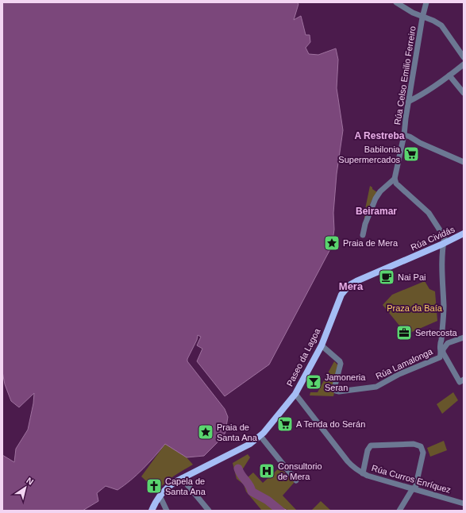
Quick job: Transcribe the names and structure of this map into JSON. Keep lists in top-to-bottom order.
{
  "streets": {
    "main road": ["Rúa Cividás", "Paseo da Lagoa"],
    "street": ["Rúa Celso Emilio Ferreiro", "Rúa Lamalonga", "Rúa Curros Enríquez"]
  },
  "crossings": [
    ["Rúa Celso Emilio Ferreiro", "Rúa Lamalonga"],
    ["Rúa Cividás", "Paseo da Lagoa"],
    ["Rúa Cividás", "Rúa Lamalonga"],
    ["Paseo da Lagoa", "Rúa Lamalonga"],
    ["Paseo da Lagoa", "Rúa Curros Enríquez"]
  ],
  "districts": ["A Restreba", "Beiramar", "Mera"],
  "parks": ["Praza da Baía"],
  "places": {
    "supermarket": ["Babilonia Supermercados", "A Tenda do Serán"],
    "place": ["Praia de Mera", "Praia de Santa Ana"],
    "cafe": ["Nai Pai"],
    "office": ["Sertecosta"],
    "bar": ["Jamoneria Seran"],
    "hospital": ["Consultorio de Mera"],
    "church": ["Capela de Santa Ana"]
  },
  "north": "top right"
}
